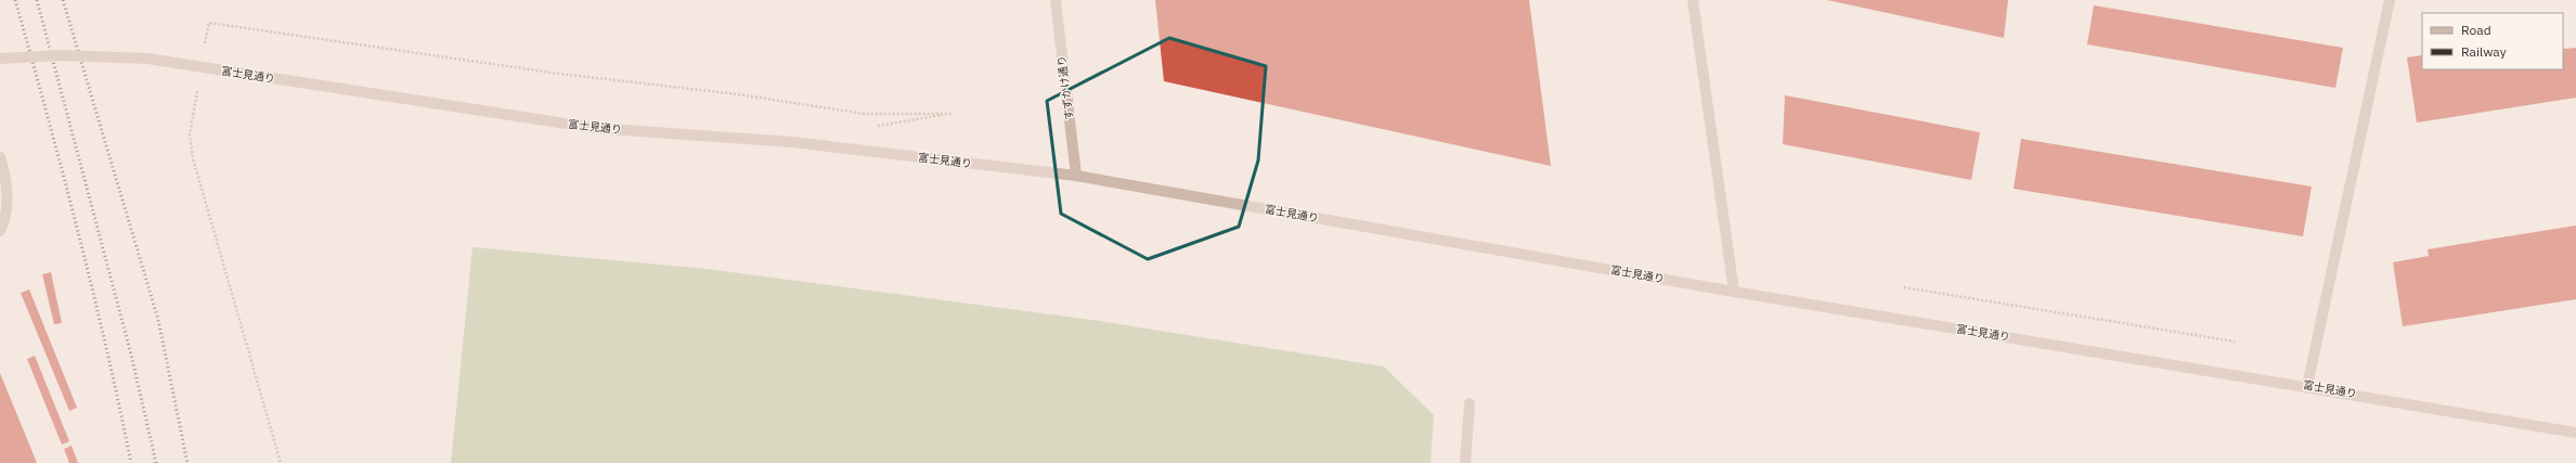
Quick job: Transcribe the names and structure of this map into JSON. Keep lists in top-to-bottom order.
{
  "streets": {
    "street": ["富士見通り", "すずかけ通り"]
  },
  "crossings": [
    ["富士見通り", "すずかけ通り"]
  ],
  "legend": ["Road", "Railway"]
}
